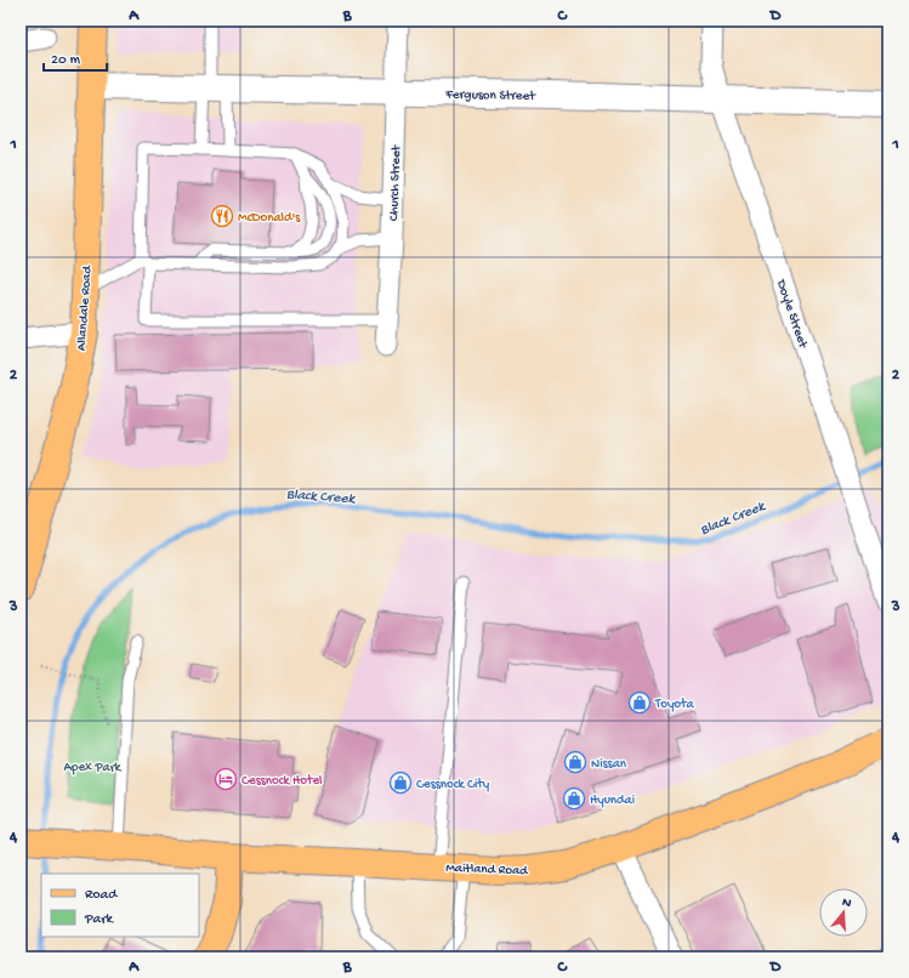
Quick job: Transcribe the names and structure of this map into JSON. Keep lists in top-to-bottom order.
{
  "streets": {
    "main road": ["Allandale Road", "Maitland Road"],
    "street": ["Ferguson Street", "Church Street", "Doyle Street"]
  },
  "crossings": [
    ["Ferguson Street", "Church Street"],
    ["Ferguson Street", "Allandale Road"],
    ["Ferguson Street", "Doyle Street"]
  ],
  "water": ["Black Creek"],
  "parks": ["Apex Park"],
  "places": {
    "restaurant": ["McDonald's"],
    "shop": [
      "Toyota",
      "Nissan",
      "Cessnock City",
      "Hyundai"
    ],
    "hotel": ["Cessnock Hotel"]
  },
  "legend": ["Road", "Park"],
  "scale_bar": "20 m",
  "north": "top",
  "grid": {
    "columns": [
      "A",
      "B",
      "C",
      "D"
    ],
    "rows": [
      "1",
      "2",
      "3",
      "4"
    ]
  }
}
